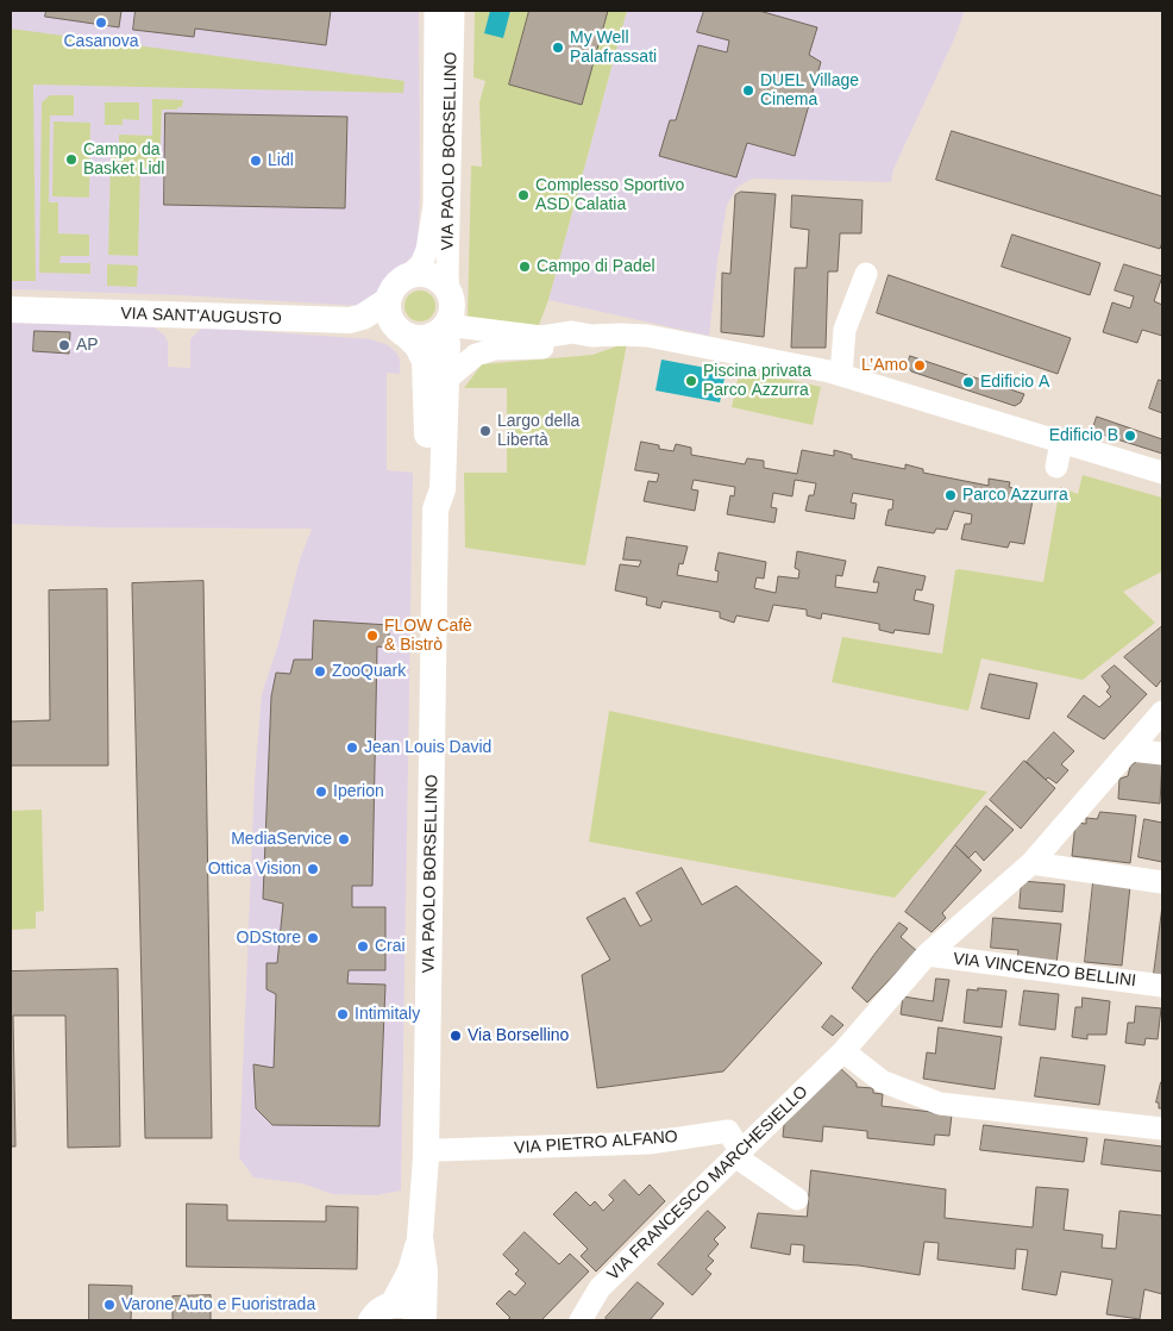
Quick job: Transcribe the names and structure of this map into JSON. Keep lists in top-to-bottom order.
{
  "streets": {
    "main road": ["VIA PAOLO BORSELLINO", "VIA SANT'AUGUSTO"],
    "street": ["VIA VINCENZO BELLINI", "VIA PIETRO ALFANO", "VIA FRANCESCO MARCHESIELLO"]
  },
  "crossings": [
    ["VIA PAOLO BORSELLINO", "VIA SANT'AUGUSTO"],
    ["VIA VINCENZO BELLINI", "VIA FRANCESCO MARCHESIELLO"],
    ["VIA PIETRO ALFANO", "VIA FRANCESCO MARCHESIELLO"]
  ],
  "places": [
    "Casanova",
    "My Well Palafrassati",
    "DUEL Village Cinema",
    "Campo da Basket Lidl",
    "Lidl",
    "Complesso Sportivo ASD Calatia",
    "Campo di Padel",
    "AP",
    "L’Amo",
    "Piscina privata Parco Azzurra",
    "Edificio A",
    "Largo della Libertà",
    "Edificio B",
    "Parco Azzurra",
    "FLOW Cafè & Bistrò",
    "ZooQuark",
    "Jean Louis David",
    "Iperion",
    "MediaService",
    "Ottica Vision",
    "ODStore",
    "Crai",
    "Intimitaly",
    "Via Borsellino",
    "Varone Auto e Fuoristrada"
  ]
}
